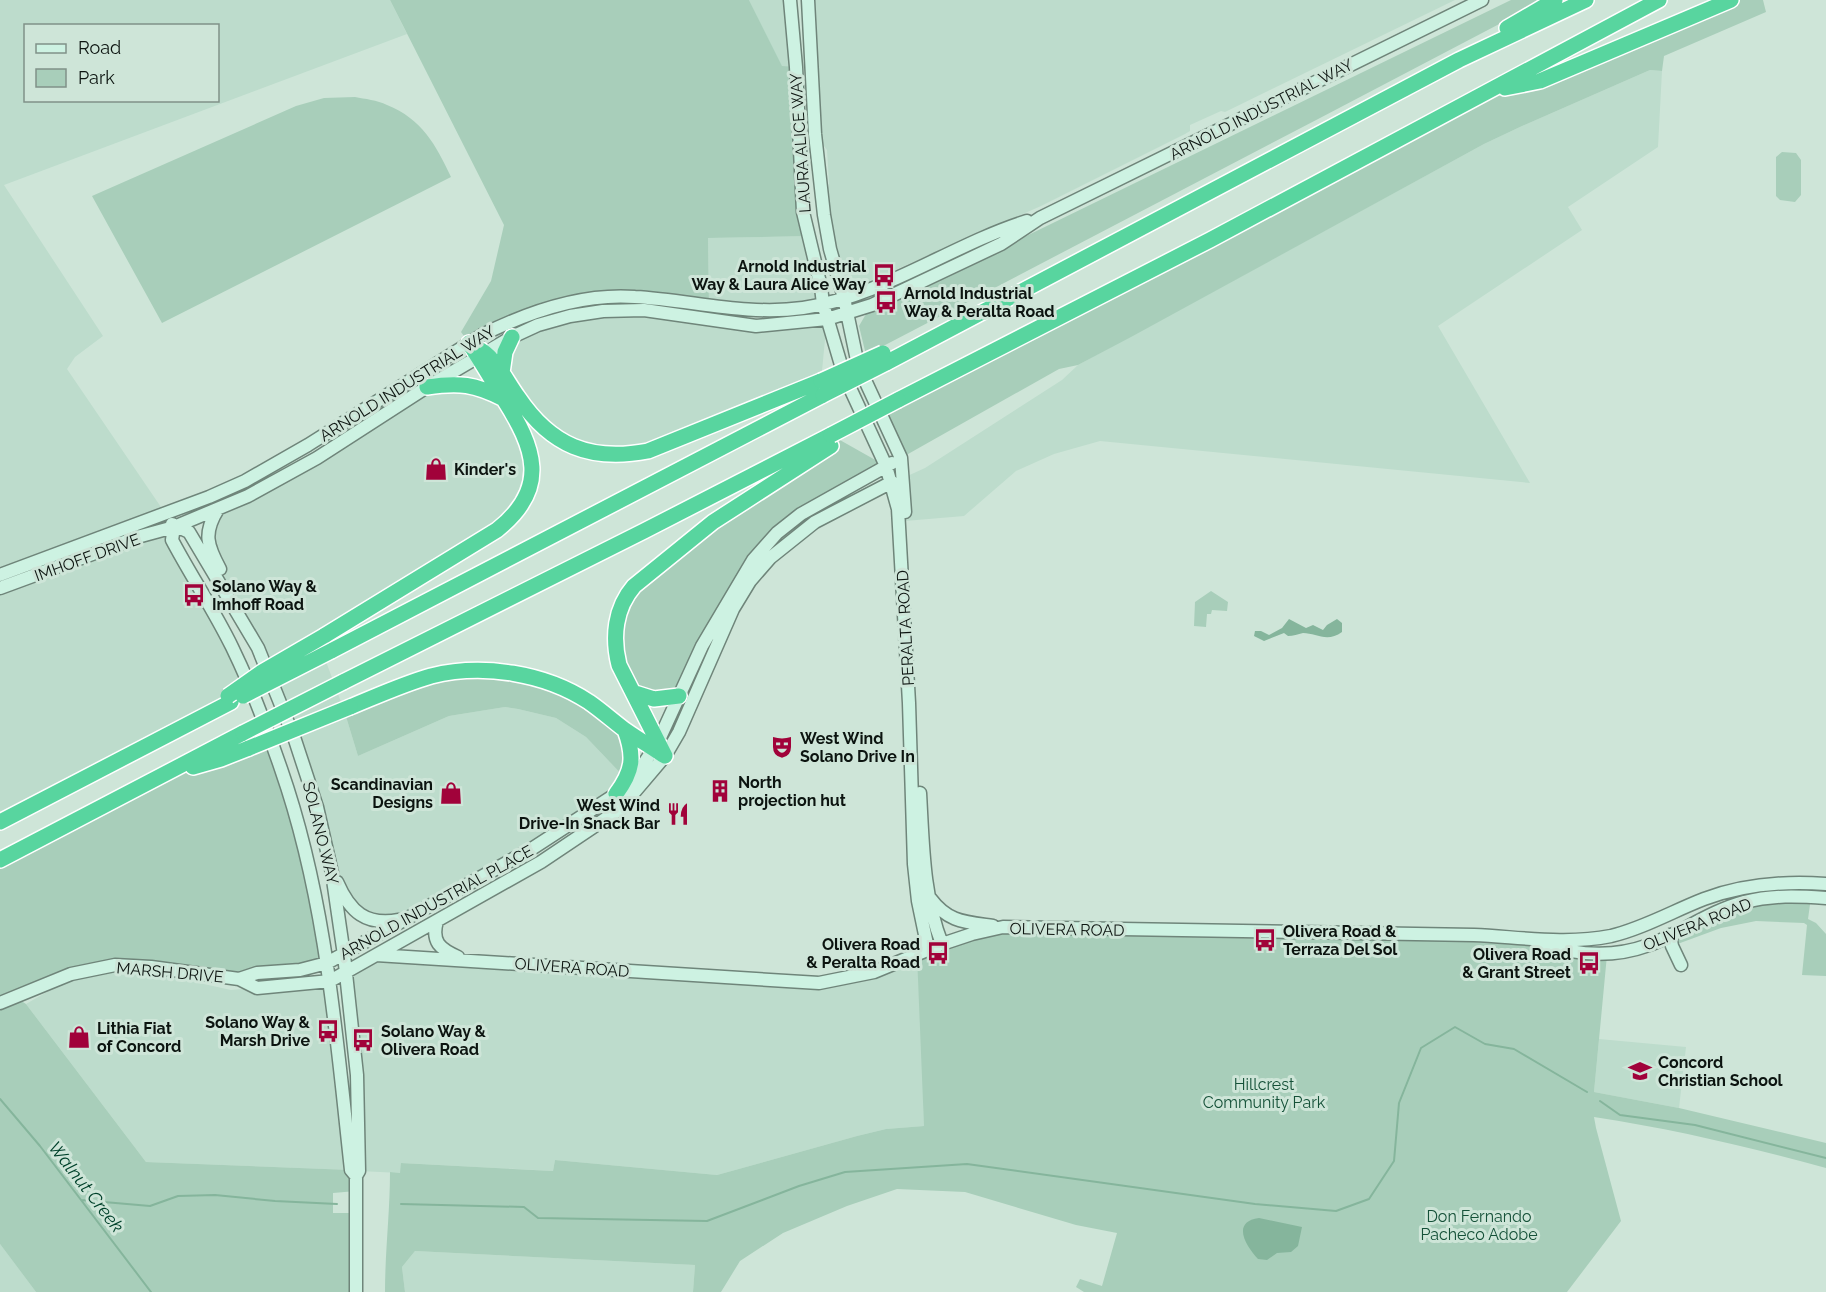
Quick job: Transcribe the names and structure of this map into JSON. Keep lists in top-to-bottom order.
{
  "streets": {
    "street": [
      "ARNOLD INDUSTRIAL WAY",
      "LAURA ALICE WAY",
      "IMHOFF DRIVE",
      "PERALTA ROAD",
      "SOLANO WAY",
      "ARNOLD INDUSTRIAL PLACE",
      "OLIVERA ROAD",
      "MARSH DRIVE"
    ]
  },
  "crossings": [
    ["ARNOLD INDUSTRIAL WAY", "LAURA ALICE WAY"],
    ["ARNOLD INDUSTRIAL WAY", "IMHOFF DRIVE"],
    ["ARNOLD INDUSTRIAL WAY", "PERALTA ROAD"],
    ["ARNOLD INDUSTRIAL WAY", "SOLANO WAY"],
    ["LAURA ALICE WAY", "PERALTA ROAD"],
    ["IMHOFF DRIVE", "SOLANO WAY"],
    ["PERALTA ROAD", "ARNOLD INDUSTRIAL PLACE"],
    ["PERALTA ROAD", "OLIVERA ROAD"],
    ["SOLANO WAY", "ARNOLD INDUSTRIAL PLACE"],
    ["SOLANO WAY", "MARSH DRIVE"],
    ["ARNOLD INDUSTRIAL PLACE", "OLIVERA ROAD"],
    ["ARNOLD INDUSTRIAL PLACE", "MARSH DRIVE"]
  ],
  "water": ["Walnut Creek"],
  "parks": ["Hillcrest Community Park", "Don Fernando Pacheco Adobe"],
  "places": {
    "bus stop": [
      "Arnold Industrial Way & Laura Alice Way",
      "Arnold Industrial Way & Peralta Road",
      "Solano Way & Imhoff Road",
      "Olivera Road & Terraza Del Sol",
      "Olivera Road & Peralta Road",
      "Olivera Road & Grant Street",
      "Solano Way & Marsh Drive",
      "Solano Way & Olivera Road"
    ],
    "shop": ["Kinder's", "Scandinavian Designs", "Lithia Fiat of Concord"],
    "theatre": ["West Wind Solano Drive In"],
    "building": ["North projection hut"],
    "restaurant": ["West Wind Drive-In Snack Bar"],
    "school or university": ["Concord Christian School"]
  },
  "legend": ["Road", "Park"]
}
